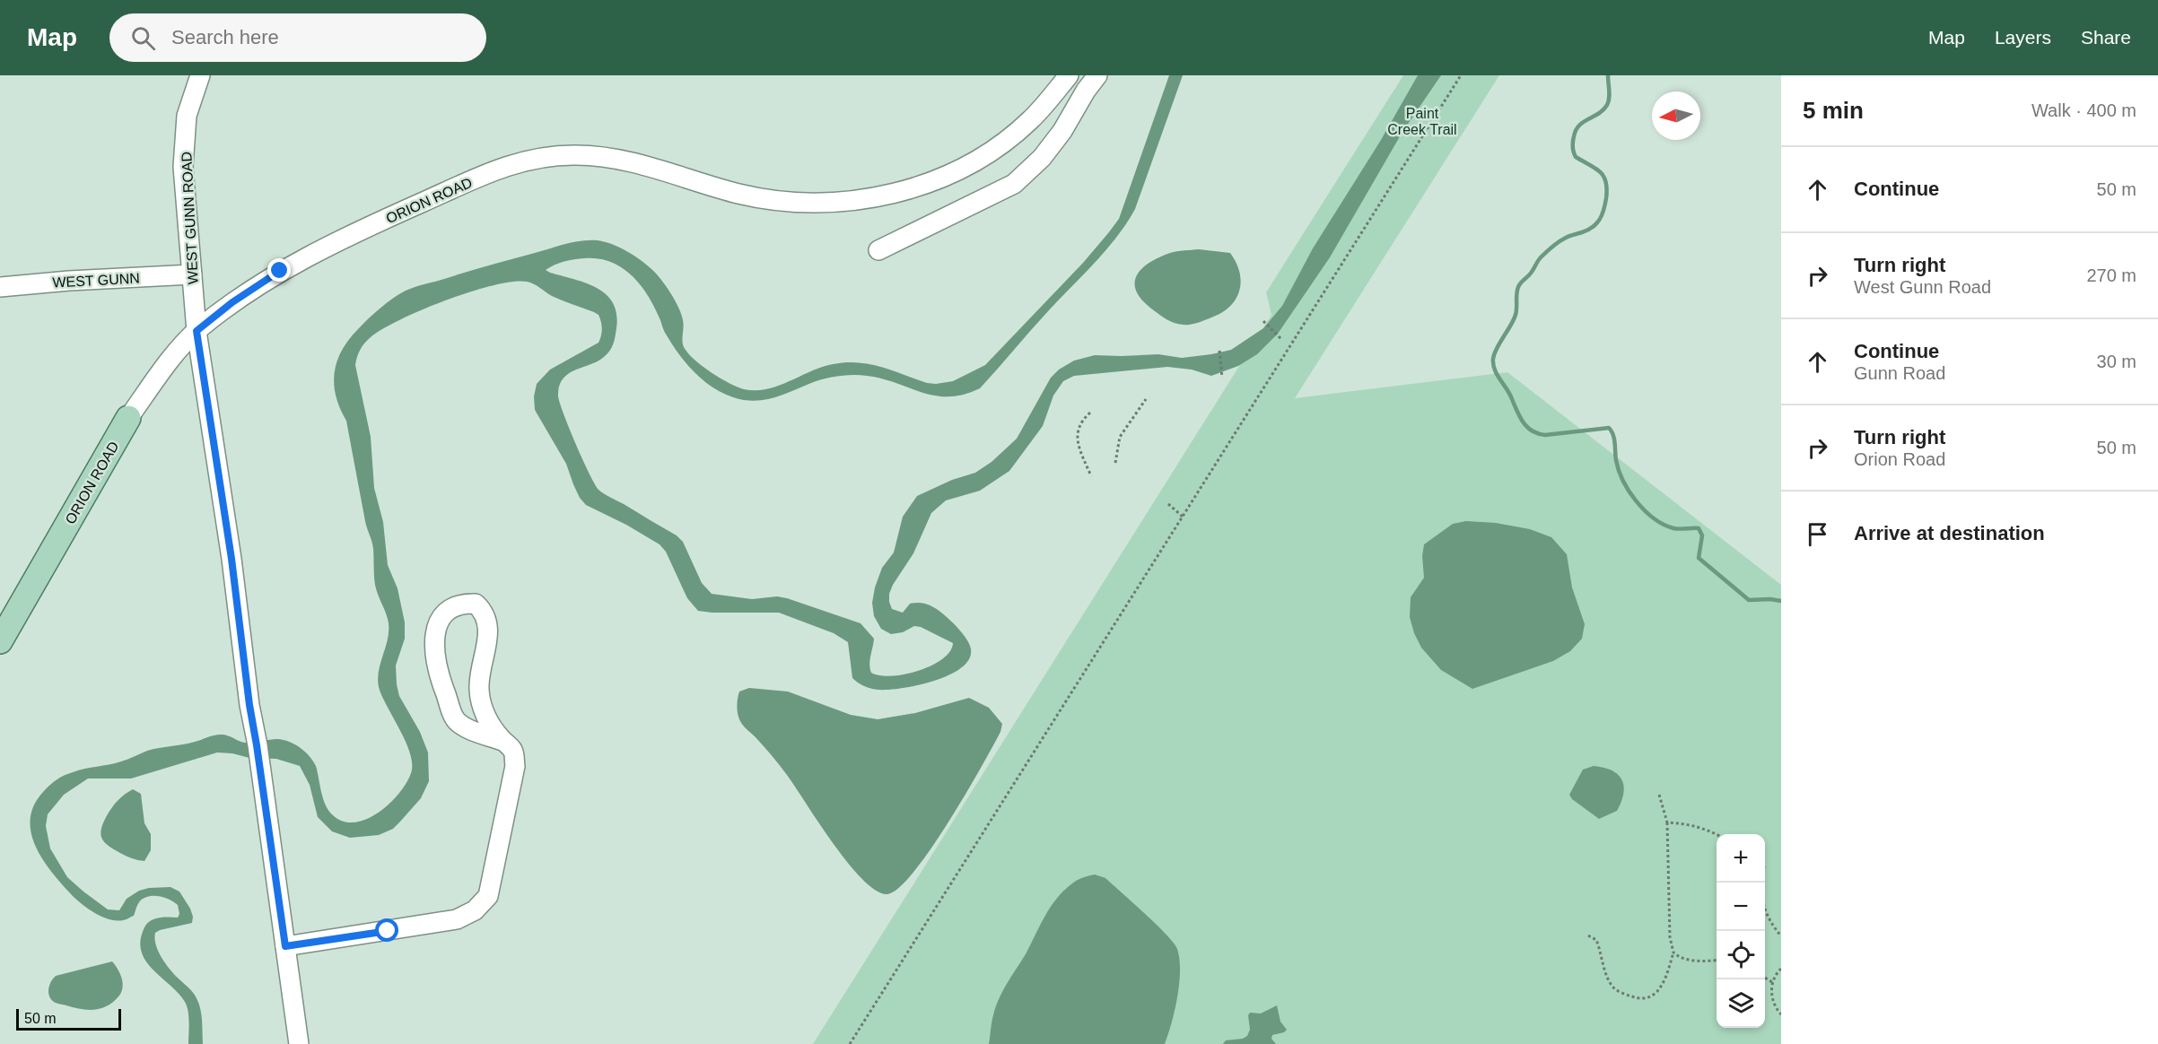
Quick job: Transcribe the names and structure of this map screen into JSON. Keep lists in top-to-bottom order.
{
  "streets": {
    "main road": ["ORION ROAD"],
    "street": ["WEST GUNN ROAD", "WEST GUNN"]
  },
  "crossings": [
    ["ORION ROAD", "WEST GUNN ROAD"],
    ["WEST GUNN ROAD", "WEST GUNN"]
  ],
  "parks": ["Paint Creek Trail"],
  "scale_bar": "50 m",
  "north": "left",
  "page": {
    "header": "Map",
    "search": "Search here",
    "nav": ["Map", "Layers", "Share"],
    "heading": ["5 min", "Walk · 400 m"],
    "list": [
      ["Continue", "50 m"],
      ["Turn right", "West Gunn Road", "270 m"],
      ["Continue", "Gunn Road", "30 m"],
      ["Turn right", "Orion Road", "50 m"],
      "Arrive at destination"
    ],
    "map_buttons": ["+", "−"],
    "scale": "50 m"
  }
}
